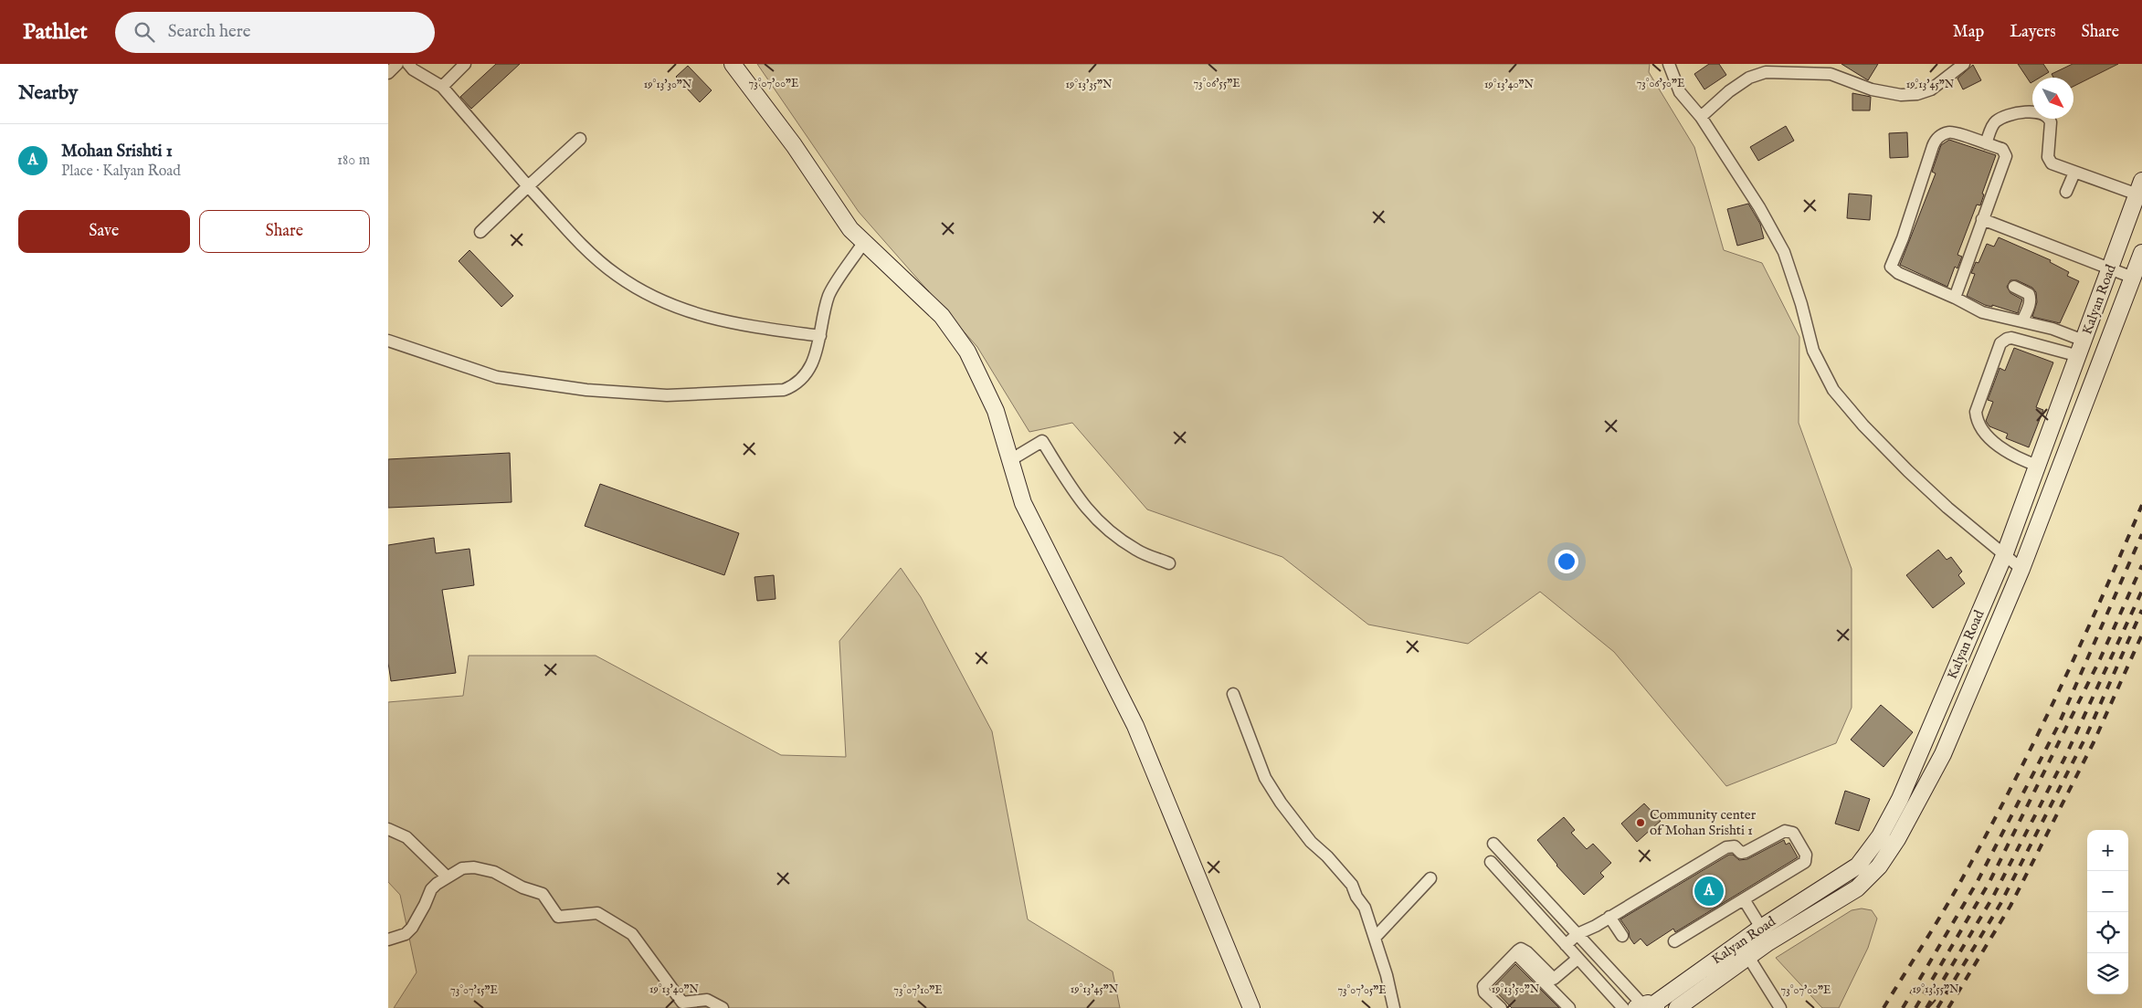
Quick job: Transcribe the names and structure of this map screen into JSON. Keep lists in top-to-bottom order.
{
  "streets": {
    "main road": ["Kalyan Road"]
  },
  "places": ["Community center of Mohan Srishti 1"],
  "north": "bottom right",
  "page": {
    "header": "Pathlet",
    "search": "Search here",
    "nav": ["Map", "Layers", "Share"],
    "heading": "Nearby",
    "list": [
      {
        "mark": "A",
        "name": "Mohan Srishti 1",
        "note": "Place · Kalyan Road",
        "value": "180 m"
      }
    ],
    "buttons": ["Save", "Share"],
    "map_buttons": ["+", "−"],
    "pins": "A"
  },
  "coordinates": [
    "73°07'00\"E",
    "73°06'55\"E",
    "73°06'50\"E",
    "19°13'30\"N",
    "19°13'35\"N",
    "19°13'40\"N",
    "19°13'45\"N",
    "19°13'50\"N",
    "19°13'55\"N",
    "73°07'15\"E",
    "73°07'10\"E",
    "73°07'05\"E"
  ]
}
